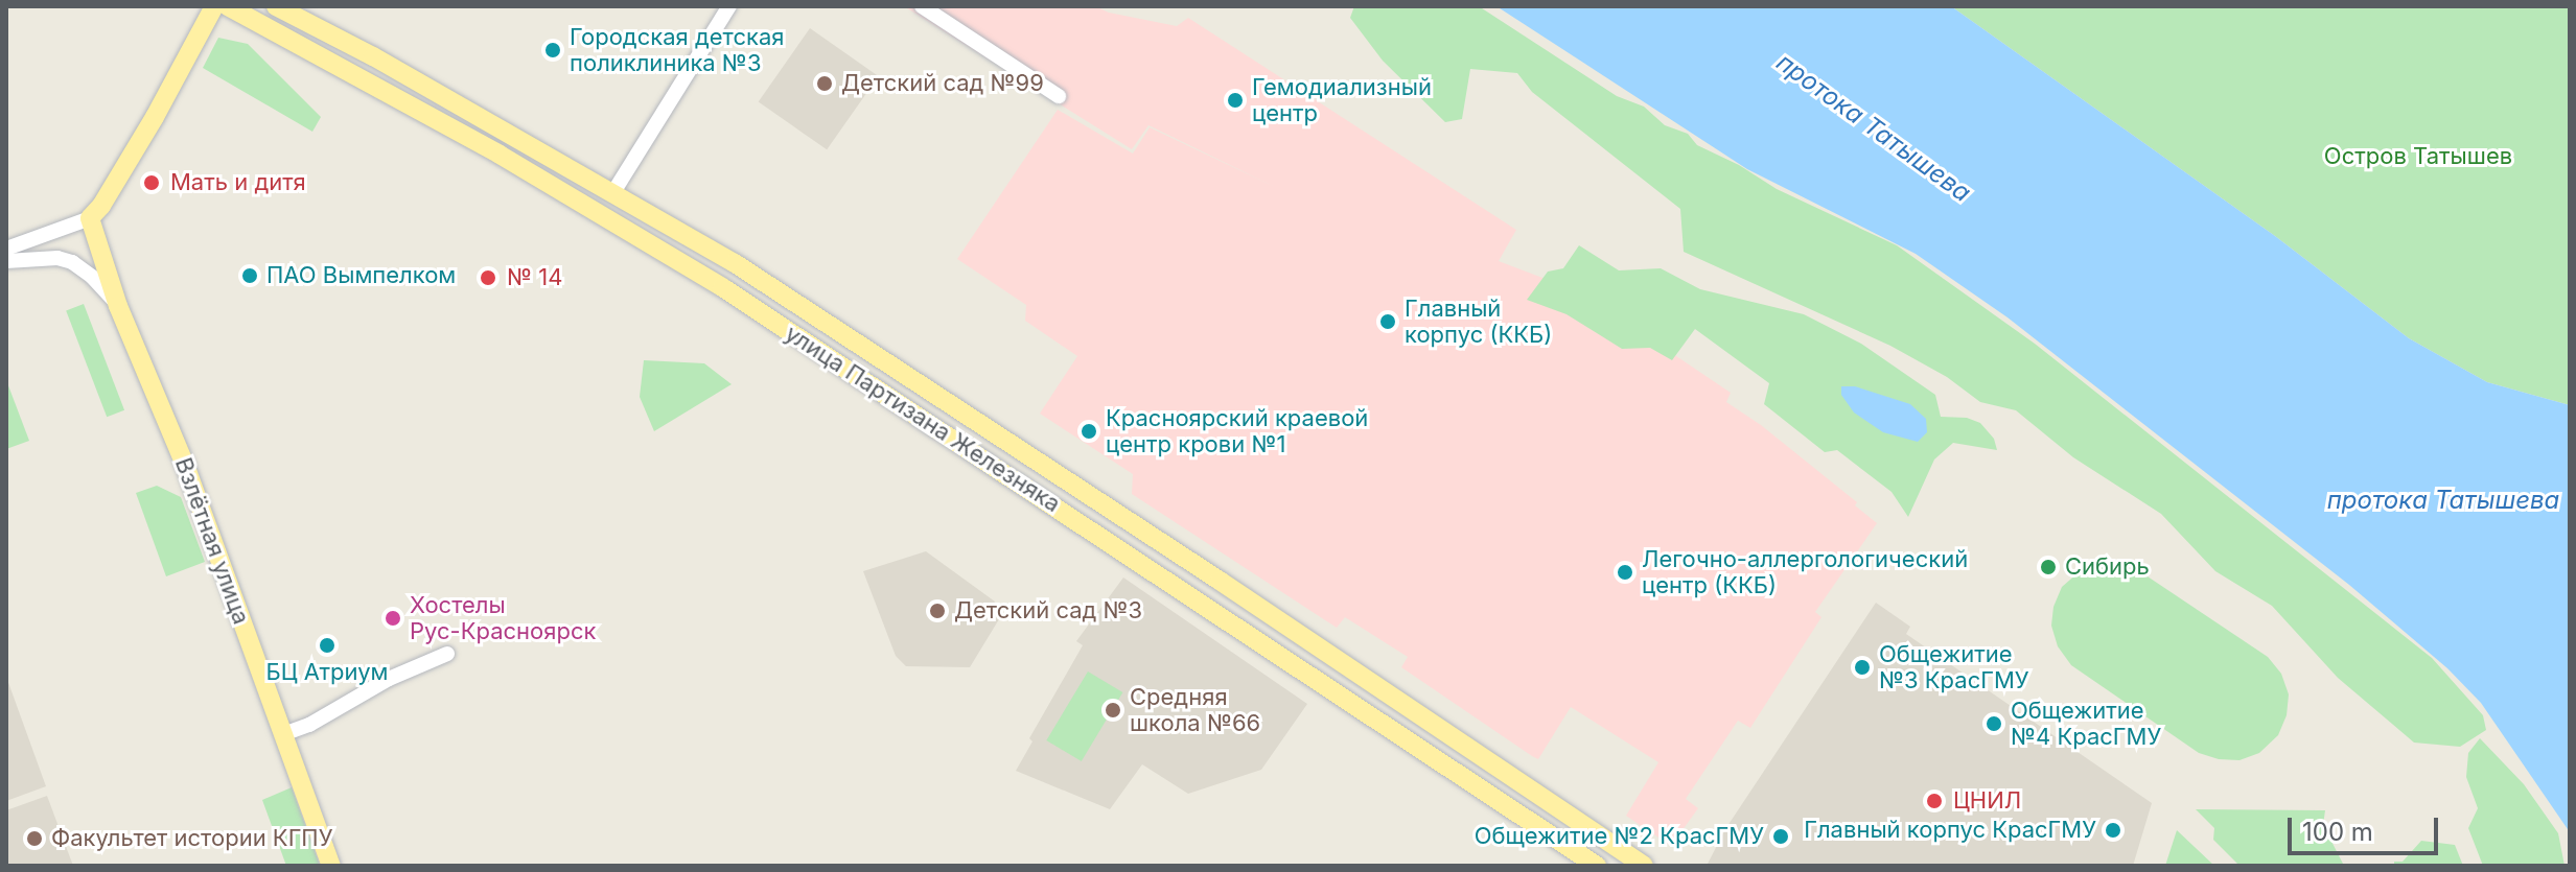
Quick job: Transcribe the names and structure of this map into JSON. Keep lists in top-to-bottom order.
{
  "streets": {
    "main road": ["улица Партизана Железняка", "Взлётная улица"]
  },
  "water": ["протока Татышева"],
  "parks": ["Остров Татышев"],
  "places": [
    "Городская детская поликлиника №3",
    "Детский сад №99",
    "Гемодиализный центр",
    "Мать и дитя",
    "ПАО Вымпелком",
    "№ 14",
    "Главный корпус (ККБ)",
    "Красноярский краевой центр крови №1",
    "Сибирь",
    "Легочно-аллергологический центр (ККБ)",
    "Детский сад №3",
    "Хостелы Рус-Красноярск",
    "БЦ Атриум",
    "Общежитие №3 КрасГМУ",
    "Средняя школа №66",
    "Общежитие №4 КрасГМУ",
    "ЦНИЛ",
    "Главный корпус КрасГМУ",
    "Общежитие №2 КрасГМУ",
    "Факультет истории КГПУ"
  ],
  "scale_bar": "100 m"
}
